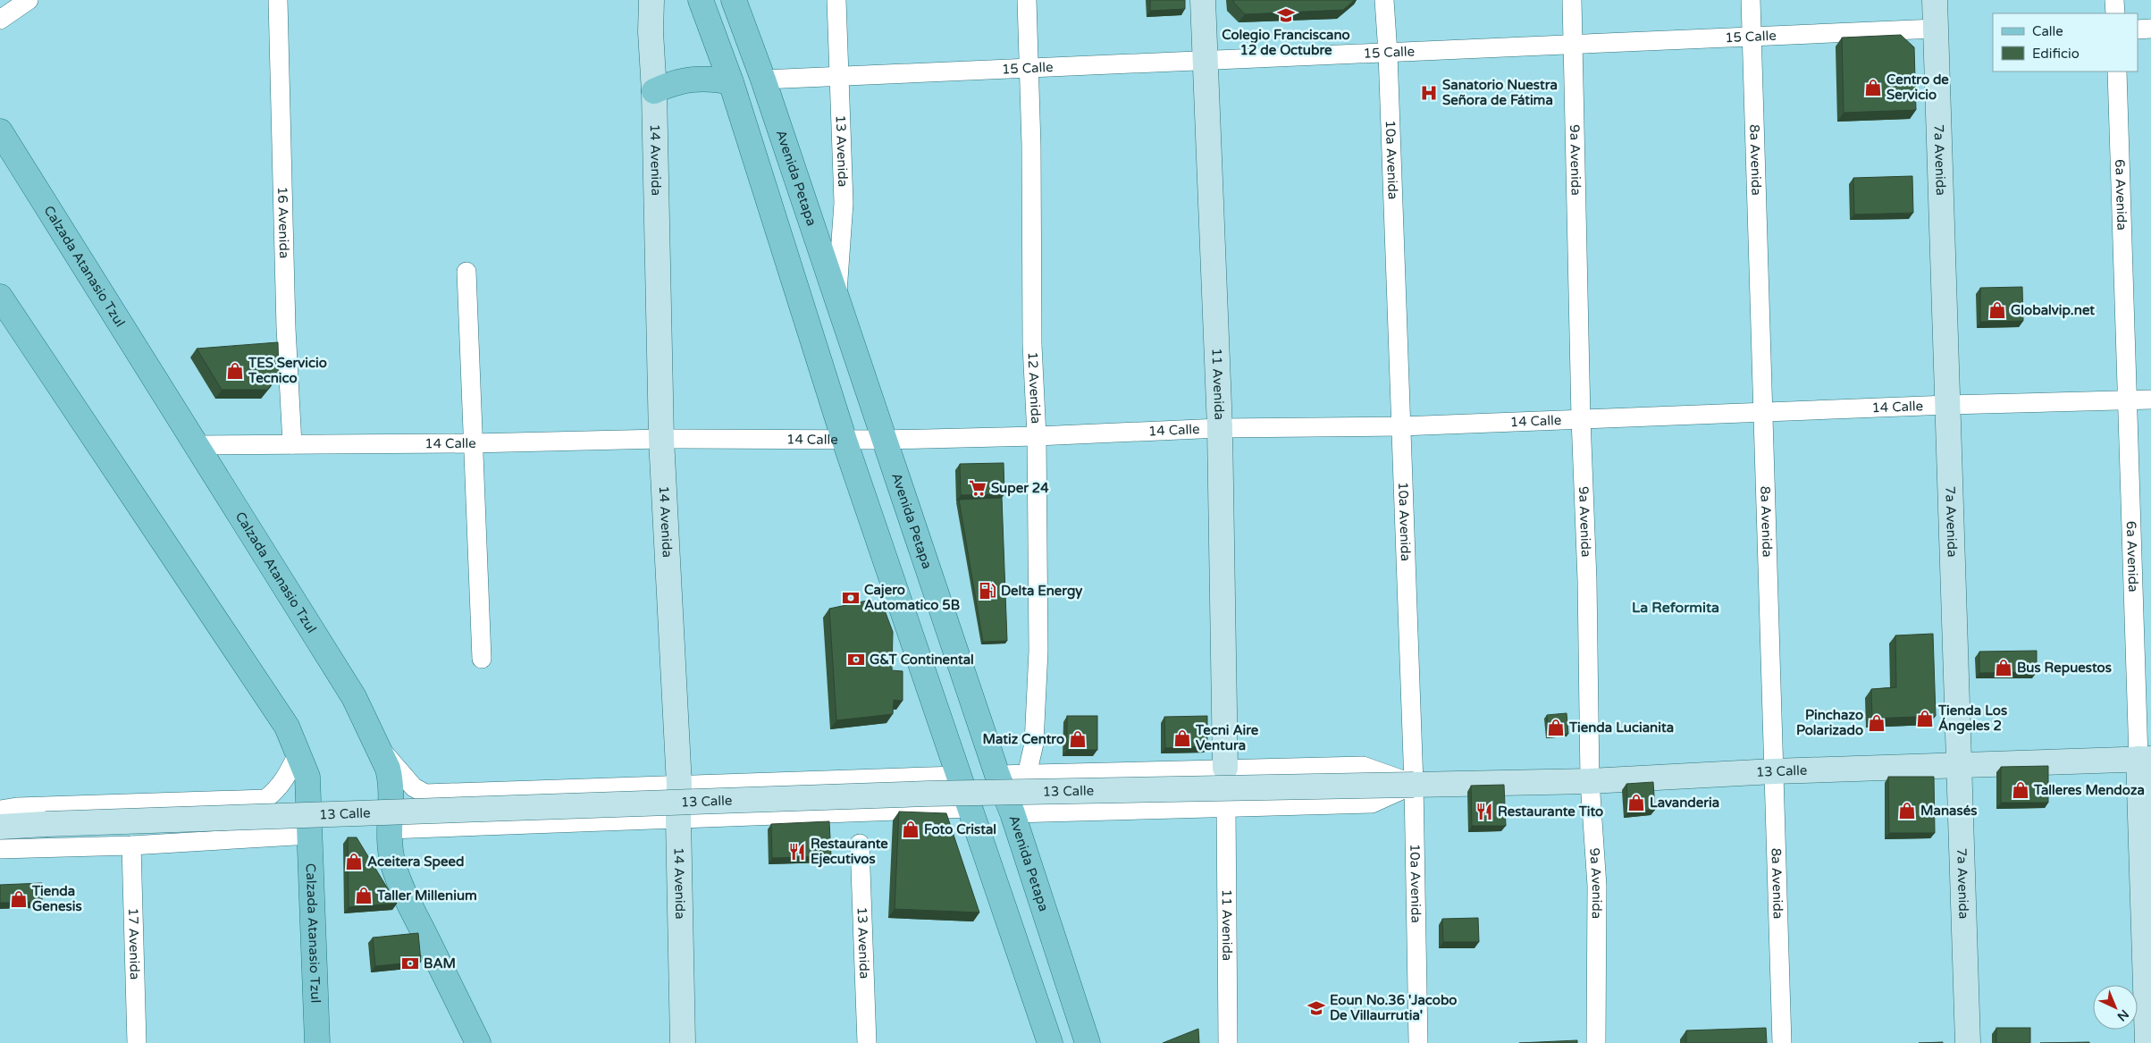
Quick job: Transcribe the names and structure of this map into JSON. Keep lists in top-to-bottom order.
{
  "streets": {
    "main road": [
      "14 Avenida",
      "7a Avenida",
      "Avenida Petapa",
      "6a Avenida",
      "Calzada Atanasio Tzul",
      "11 Avenida",
      "13 Calle"
    ],
    "street": [
      "15 Calle",
      "13 Avenida",
      "10a Avenida",
      "9a Avenida",
      "8a Avenida",
      "16 Avenida",
      "12 Avenida",
      "14 Calle",
      "17 Avenida"
    ]
  },
  "crossings": [
    ["15 Calle", "13 Avenida"],
    ["15 Calle", "10a Avenida"],
    ["15 Calle", "9a Avenida"],
    ["15 Calle", "8a Avenida"],
    ["15 Calle", "7a Avenida"],
    ["15 Calle", "Avenida Petapa"],
    ["15 Calle", "11 Avenida"],
    ["15 Calle", "12 Avenida"],
    ["13 Avenida", "Avenida Petapa"],
    ["14 Avenida", "14 Calle"],
    ["14 Avenida", "13 Calle"],
    ["10a Avenida", "14 Calle"],
    ["10a Avenida", "13 Calle"],
    ["9a Avenida", "14 Calle"],
    ["9a Avenida", "13 Calle"],
    ["8a Avenida", "14 Calle"],
    ["8a Avenida", "13 Calle"],
    ["7a Avenida", "14 Calle"],
    ["7a Avenida", "13 Calle"],
    ["Avenida Petapa", "14 Calle"],
    ["Avenida Petapa", "13 Calle"],
    ["6a Avenida", "14 Calle"],
    ["6a Avenida", "13 Calle"],
    ["16 Avenida", "14 Calle"],
    ["Calzada Atanasio Tzul", "14 Calle"],
    ["Calzada Atanasio Tzul", "13 Calle"],
    ["11 Avenida", "14 Calle"],
    ["11 Avenida", "13 Calle"],
    ["12 Avenida", "14 Calle"],
    ["12 Avenida", "13 Calle"],
    ["13 Calle", "17 Avenida"]
  ],
  "districts": ["La Reformita"],
  "places": {
    "school or university": ["Colegio Franciscano 12 de Octubre", "Eoun No.36 'Jacobo De Villaurrutia'"],
    "shop": [
      "Centro de Servicio",
      "Globalvip.net",
      "TES Servicio Tecnico",
      "Bus Repuestos",
      "Tienda Los Ángeles 2",
      "Pinchazo Polarizado",
      "Tienda Lucianita",
      "Tecni Aire Ventura",
      "Matiz Centro",
      "Talleres Mendoza",
      "Lavanderia",
      "Manasés",
      "Foto Cristal",
      "Aceitera Speed",
      "Taller Millenium",
      "Tienda Genesis"
    ],
    "hospital": ["Sanatorio Nuestra Señora de Fátima"],
    "supermarket": ["Super 24"],
    "fuel station": ["Delta Energy"],
    "bank": ["Cajero Automatico 5B", "G&T Continental", "BAM"],
    "restaurant": ["Restaurante Tito", "Restaurante Ejecutivos"]
  },
  "legend": ["Calle", "Edificio"],
  "north": "bottom right"
}
